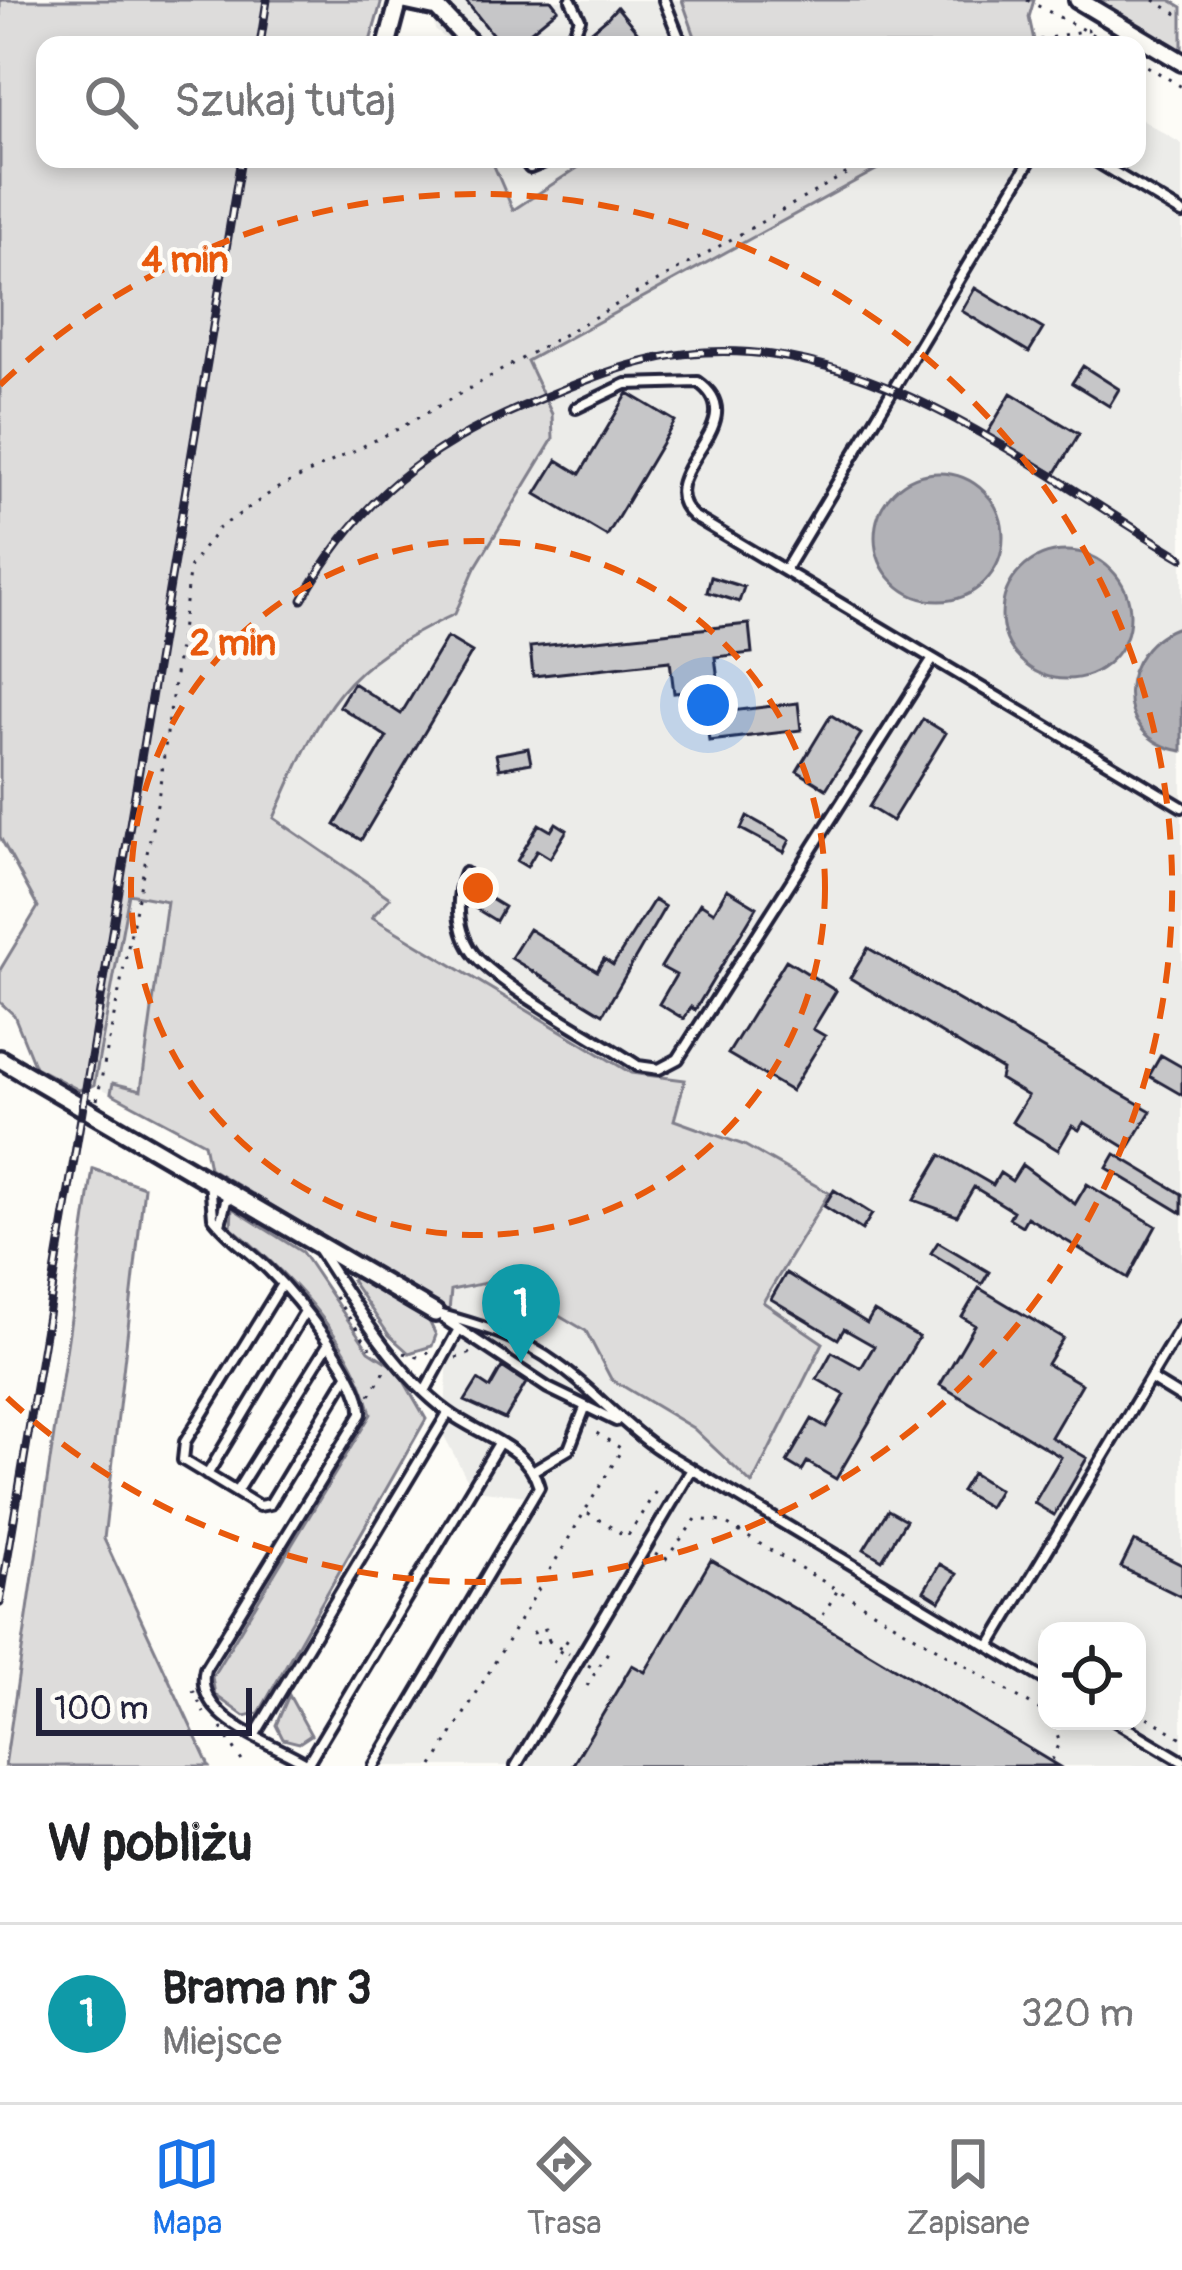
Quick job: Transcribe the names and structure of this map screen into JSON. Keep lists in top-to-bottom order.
{
  "scale_bar": "100 m",
  "page": {
    "search": "Szukaj tutaj",
    "pins": "1",
    "scale": "100 m",
    "heading": "W pobliżu",
    "list": [
      {
        "mark": "1",
        "name": "Brama nr 3",
        "note": "Miejsce",
        "value": "320 m"
      }
    ],
    "nav": ["Mapa", "Trasa", "Zapisane"]
  },
  "rings": ["4 min", "2 min"]
}
